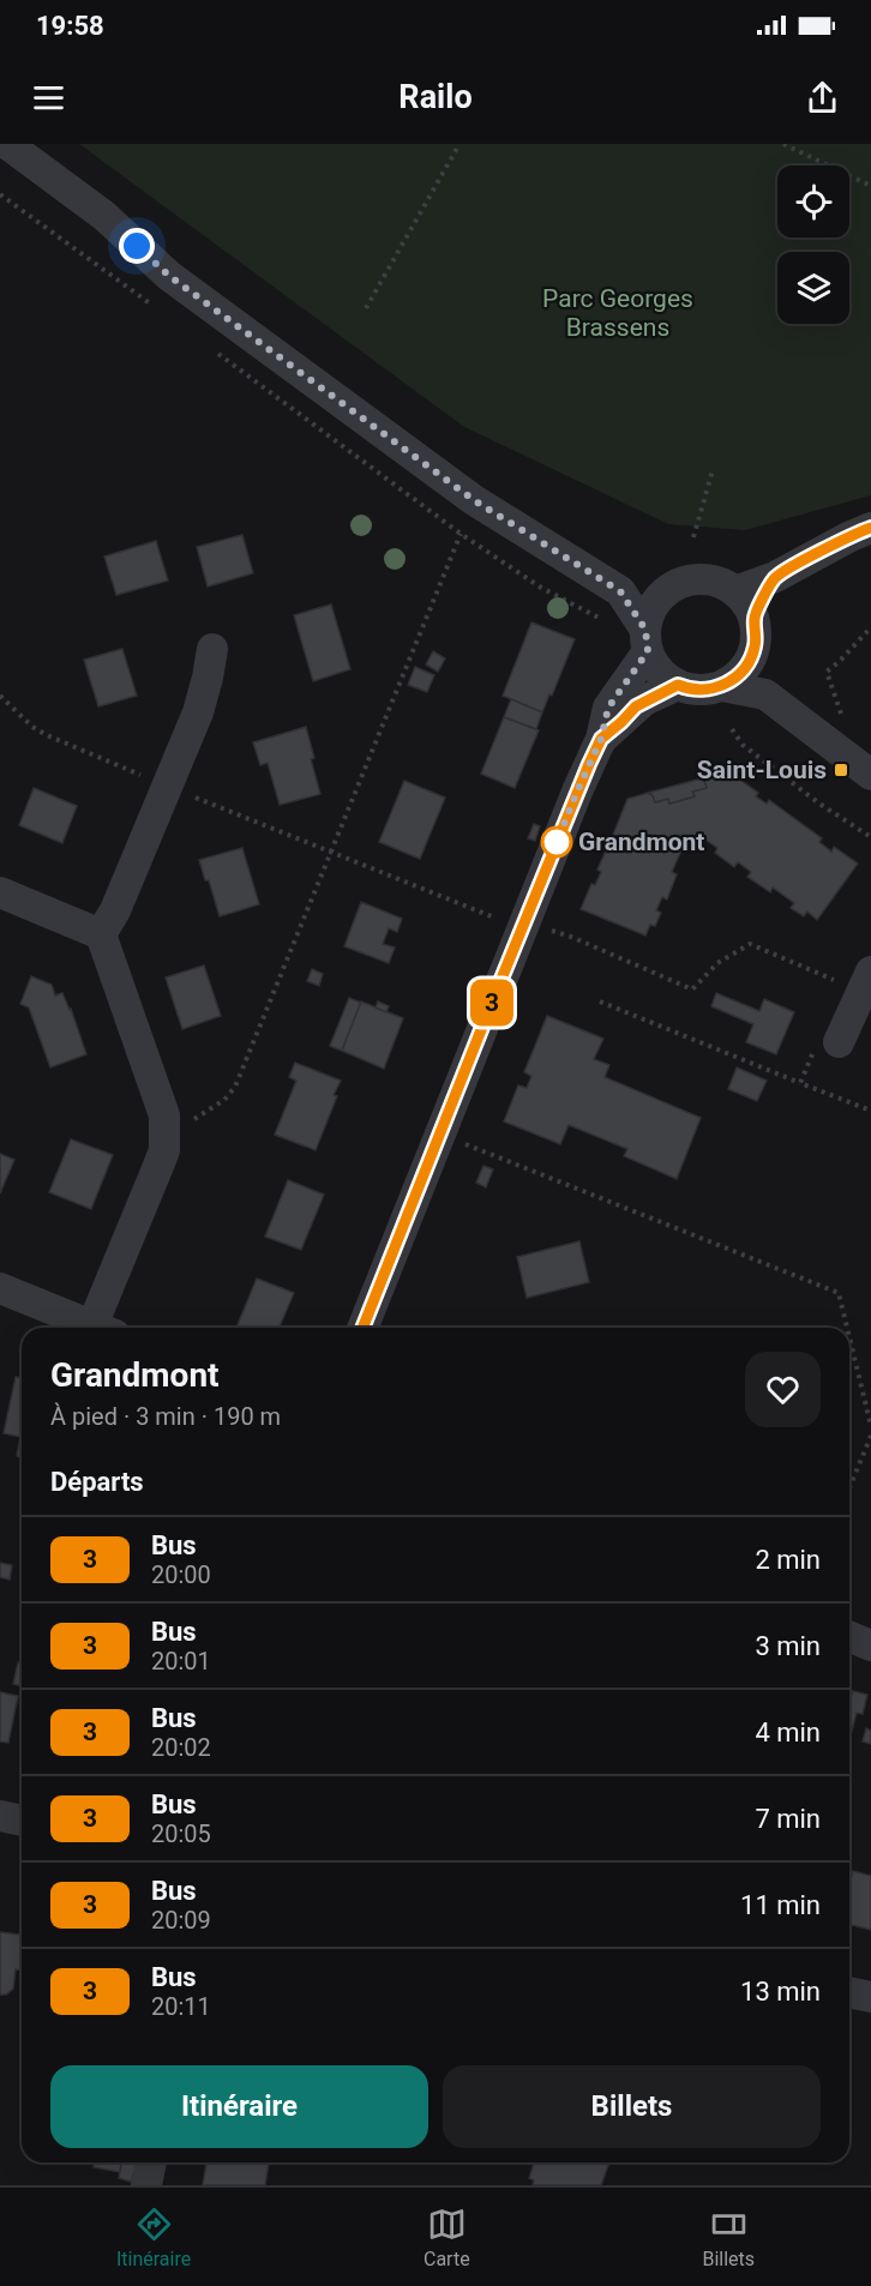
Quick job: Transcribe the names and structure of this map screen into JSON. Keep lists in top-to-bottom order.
{
  "parks": ["Parc Georges Brassens"],
  "places": {
    "transit": ["Saint-Louis"],
    "other": ["Grandmont"]
  },
  "lines": ["bus line 3"],
  "page": {
    "status": "19:58",
    "header": "Railo",
    "on_map": "3",
    "heading": [
      ["Grandmont", "À pied · 3 min · 190 m"],
      "Départs"
    ],
    "list": [
      {
        "mark": "3",
        "name": "Bus",
        "note": "20:00",
        "value": "2 min"
      },
      {
        "mark": "3",
        "name": "Bus",
        "note": "20:01",
        "value": "3 min"
      },
      {
        "mark": "3",
        "name": "Bus",
        "note": "20:02",
        "value": "4 min"
      },
      {
        "mark": "3",
        "name": "Bus",
        "note": "20:05",
        "value": "7 min"
      },
      {
        "mark": "3",
        "name": "Bus",
        "note": "20:09",
        "value": "11 min"
      },
      {
        "mark": "3",
        "name": "Bus",
        "note": "20:11",
        "value": "13 min"
      }
    ],
    "buttons": ["Itinéraire", "Billets"],
    "tabs": ["Itinéraire", "Carte", "Billets"]
  }
}
